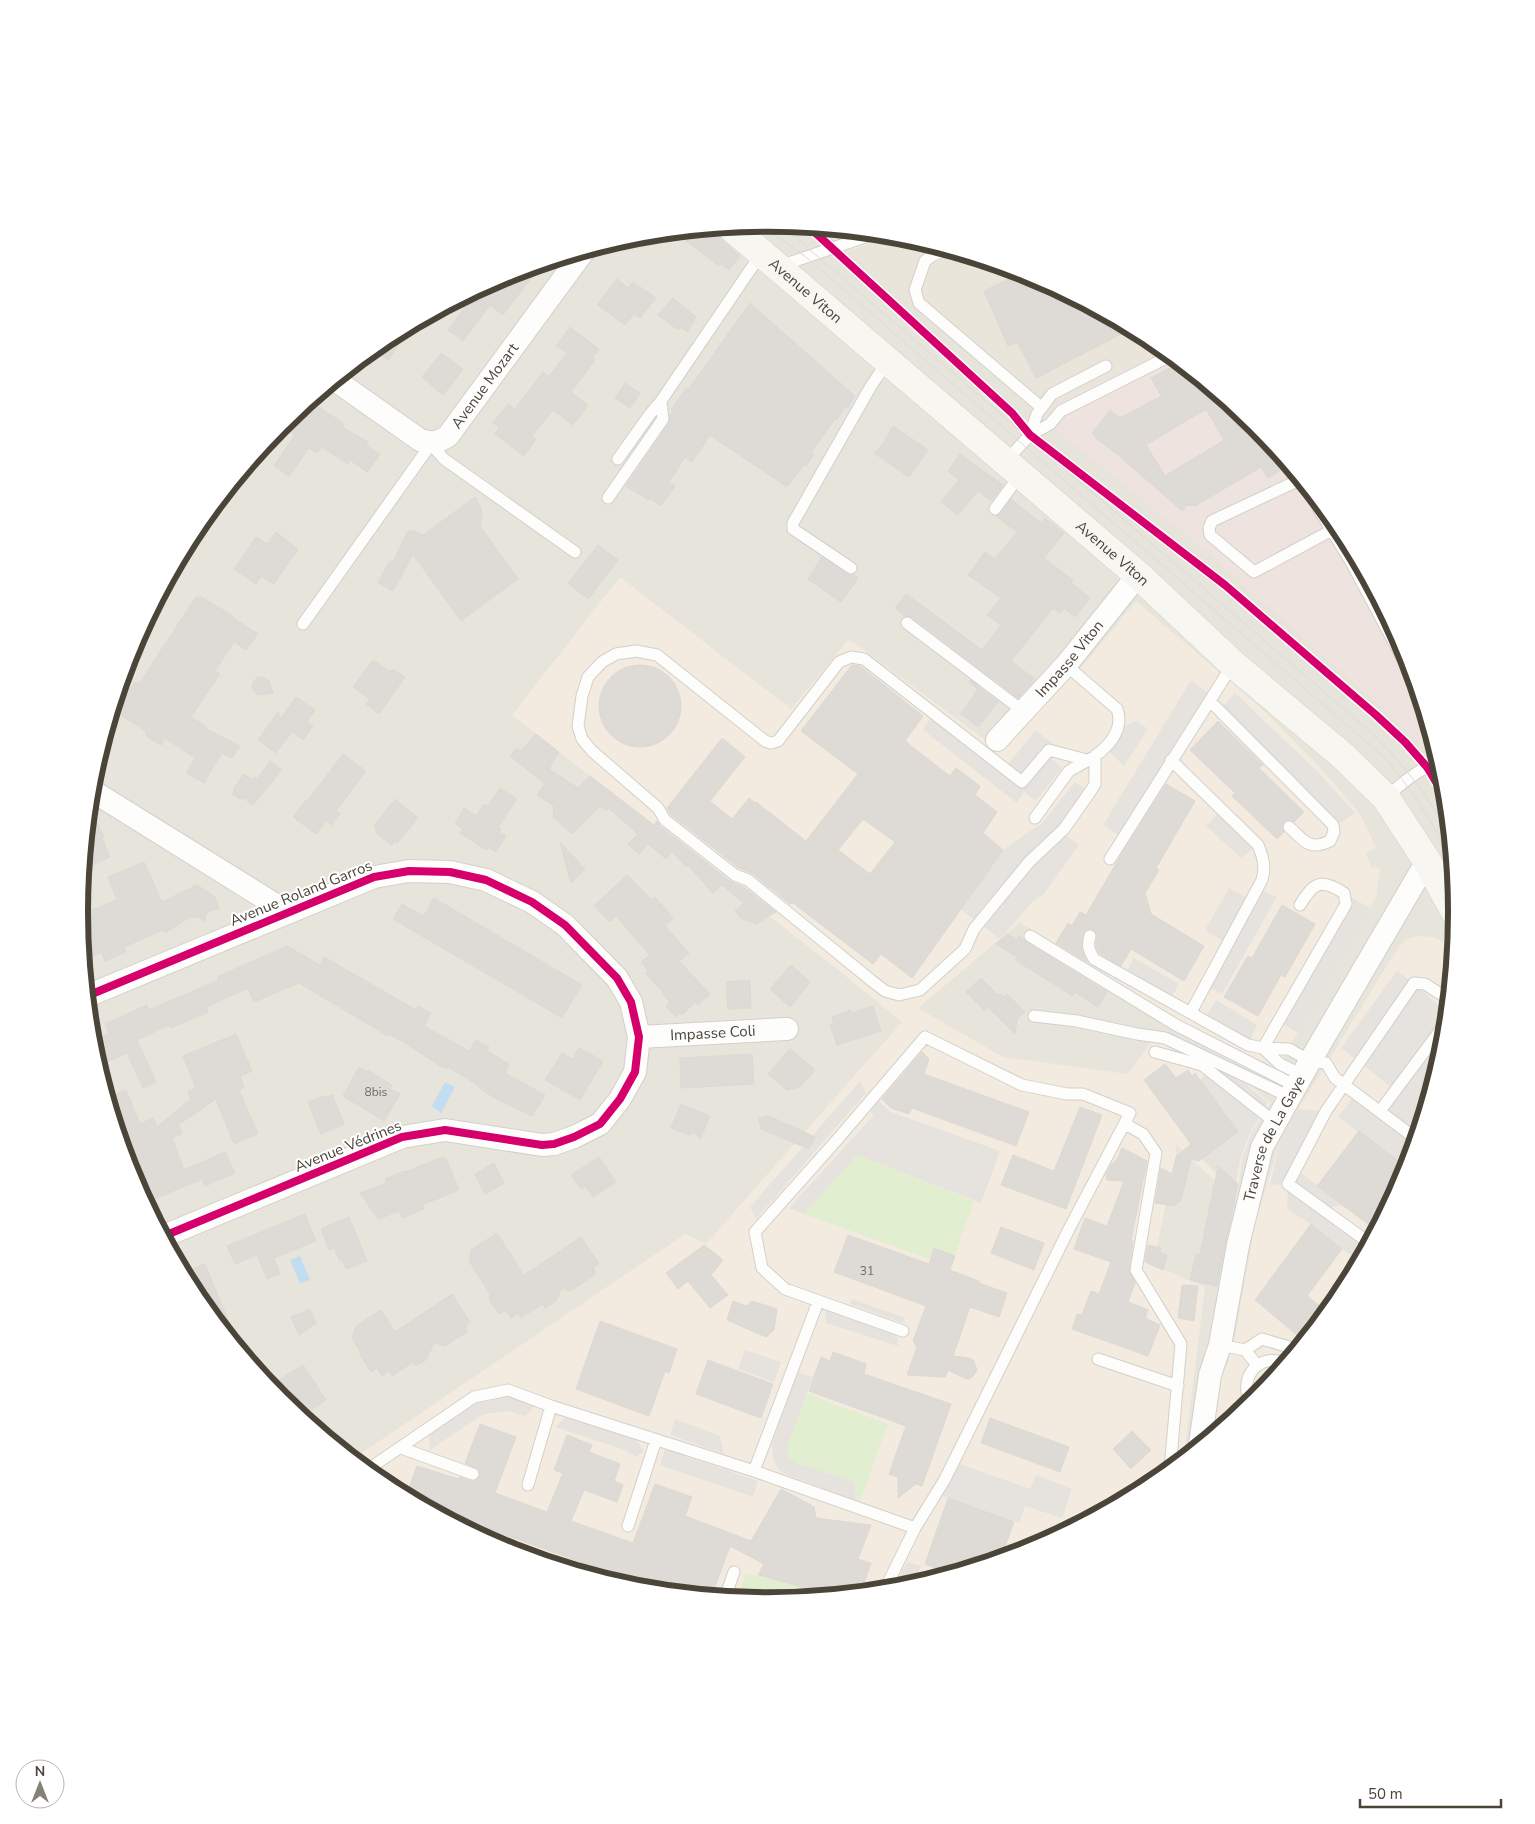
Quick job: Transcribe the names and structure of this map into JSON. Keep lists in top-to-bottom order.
{
  "streets": {
    "street": [
      "Avenue Viton",
      "Avenue Mozart",
      "Impasse Viton",
      "Avenue Roland Garros",
      "Impasse Coli",
      "Traverse de La Gaye",
      "Avenue Védrines"
    ]
  },
  "crossings": [
    ["Avenue Viton", "Impasse Viton"],
    ["Avenue Viton", "Traverse de La Gaye"],
    ["Avenue Roland Garros", "Impasse Coli"],
    ["Avenue Roland Garros", "Avenue Védrines"],
    ["Impasse Coli", "Avenue Védrines"]
  ],
  "house_numbers": ["8bis", "31"],
  "scale_bar": "50 m",
  "north": "top"
}
